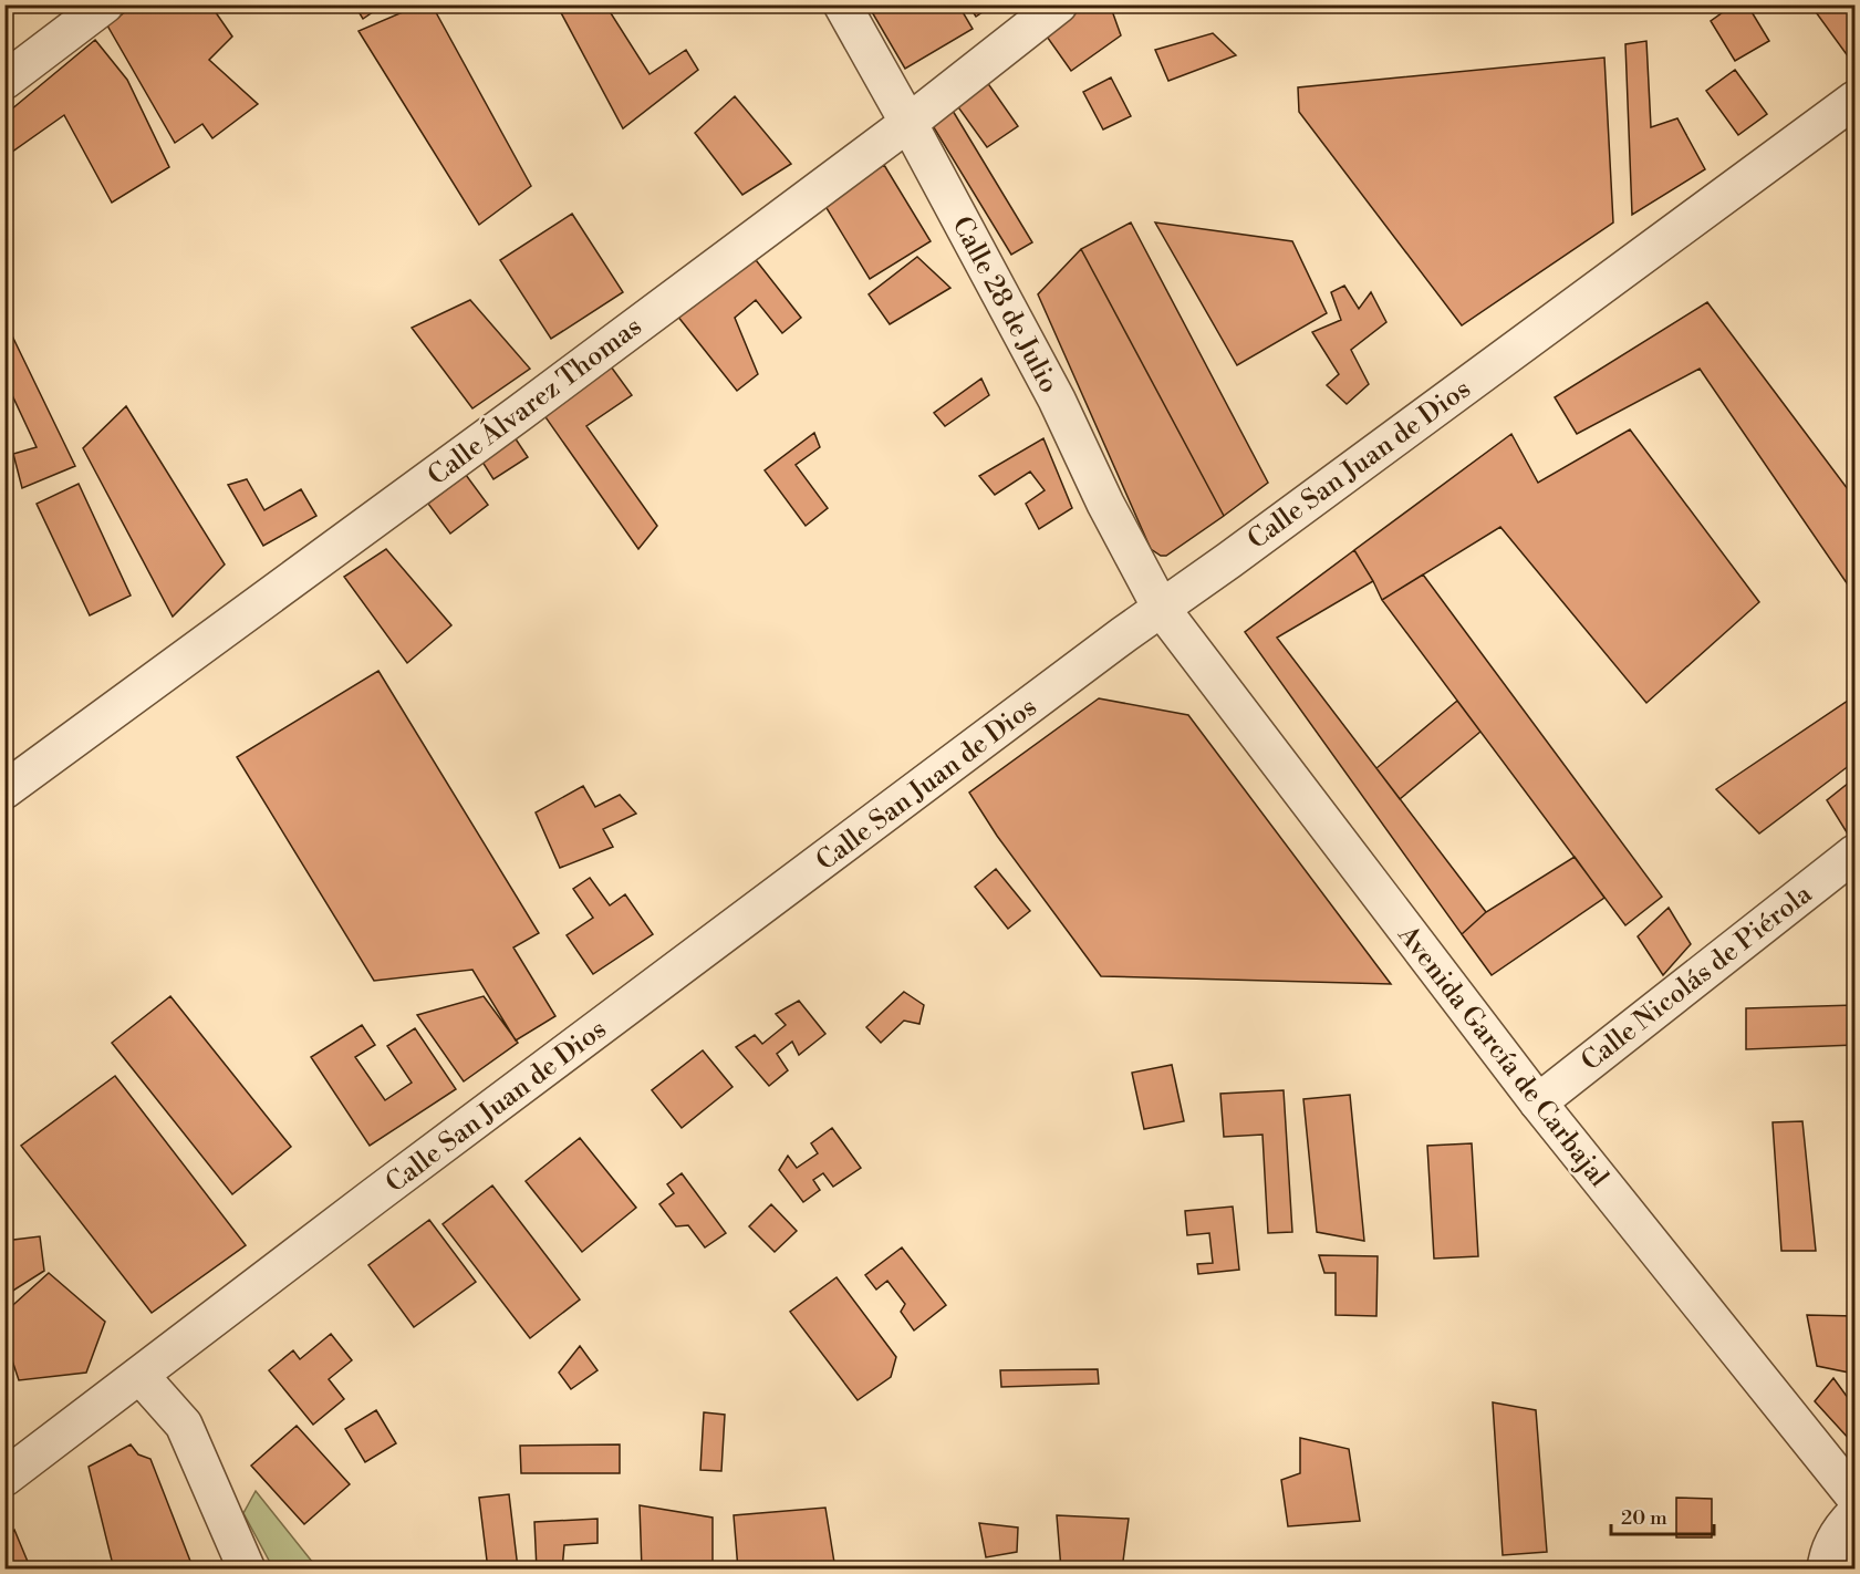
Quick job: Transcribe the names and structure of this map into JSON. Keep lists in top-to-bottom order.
{
  "streets": {
    "street": [
      "Calle 28 de Julio",
      "Calle Álvarez Thomas",
      "Calle San Juan de Dios",
      "Calle Nicolás de Piérola",
      "Avenida García de Carbajal"
    ]
  },
  "crossings": [
    ["Calle 28 de Julio", "Calle Álvarez Thomas"],
    ["Calle 28 de Julio", "Calle San Juan de Dios"],
    ["Calle 28 de Julio", "Avenida García de Carbajal"],
    ["Calle San Juan de Dios", "Avenida García de Carbajal"],
    ["Calle Nicolás de Piérola", "Avenida García de Carbajal"]
  ],
  "scale_bar": "20 m"
}
